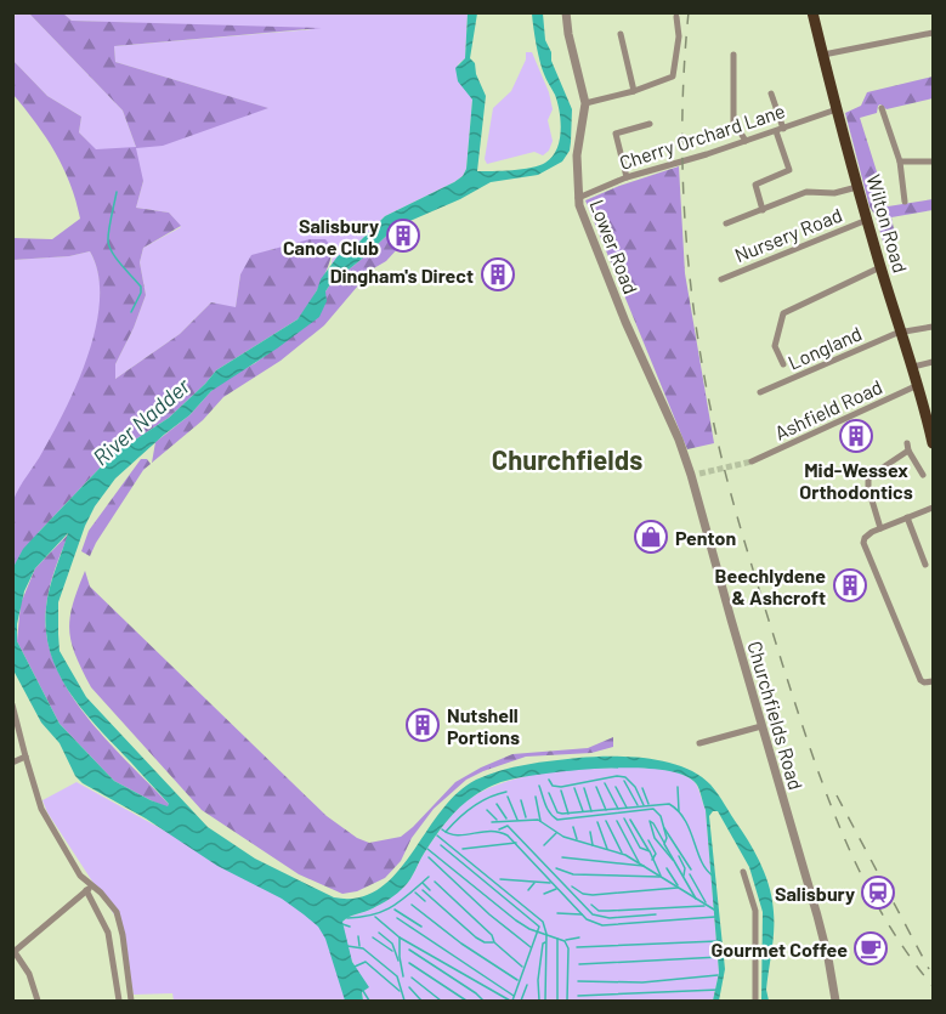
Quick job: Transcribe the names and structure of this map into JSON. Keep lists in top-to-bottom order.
{
  "streets": {
    "highway": ["Wilton Road"],
    "street": [
      "Cherry Orchard Lane",
      "Nursery Road",
      "Lower Road",
      "Longland",
      "Ashfield Road",
      "Churchfields Road"
    ]
  },
  "crossings": [
    ["Cherry Orchard Lane", "Wilton Road"],
    ["Cherry Orchard Lane", "Lower Road"],
    ["Wilton Road", "Nursery Road"],
    ["Wilton Road", "Longland"],
    ["Wilton Road", "Ashfield Road"],
    ["Lower Road", "Churchfields Road"]
  ],
  "districts": ["Churchfields"],
  "water": ["River Nadder"],
  "places": {
    "building": [
      "Salisbury Canoe Club",
      "Dingham's Direct",
      "Mid-Wessex Orthodontics",
      "Beechlydene & Ashcroft",
      "Nutshell Portions"
    ],
    "shop": ["Penton"],
    "station": ["Salisbury"],
    "cafe": ["Gourmet Coffee"]
  }
}
